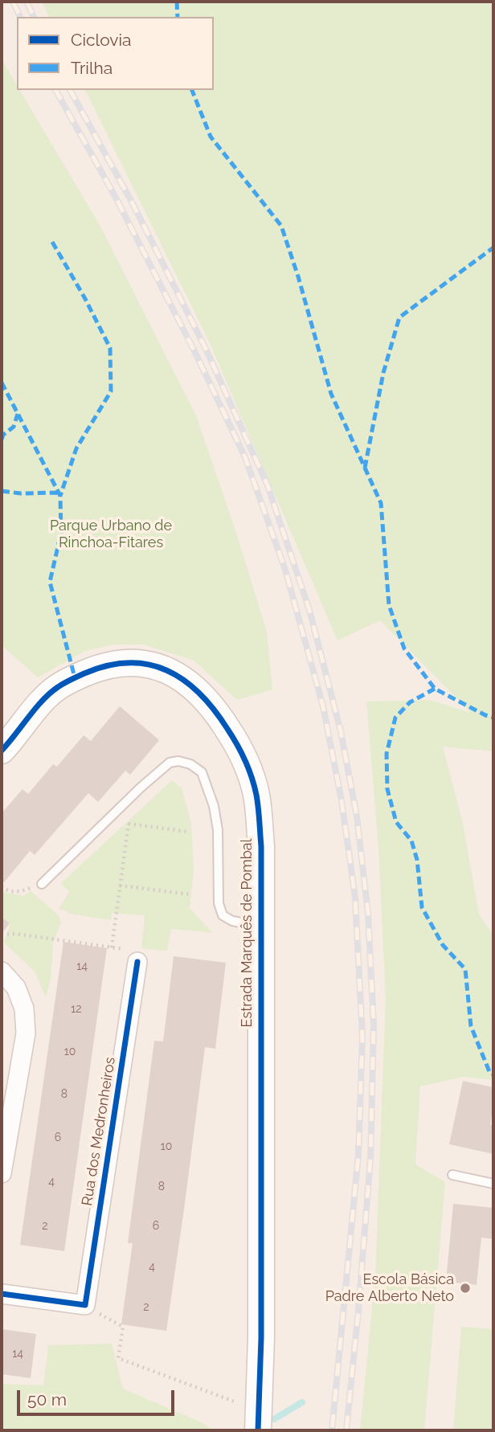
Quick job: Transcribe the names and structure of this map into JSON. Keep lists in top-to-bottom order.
{
  "streets": {
    "street": ["Estrada Marquês de Pombal", "Rua dos Medronheiros"]
  },
  "parks": ["Parque Urbano de Rinchoa-Fitares"],
  "places": ["Escola Básica Padre Alberto Neto"],
  "house_numbers": [
    "14",
    "12",
    "10",
    "8",
    "6",
    "10",
    "4",
    "8",
    "2",
    "6",
    "4",
    "2",
    "14"
  ],
  "legend": ["Ciclovia", "Trilha"],
  "scale_bar": "50 m"
}
